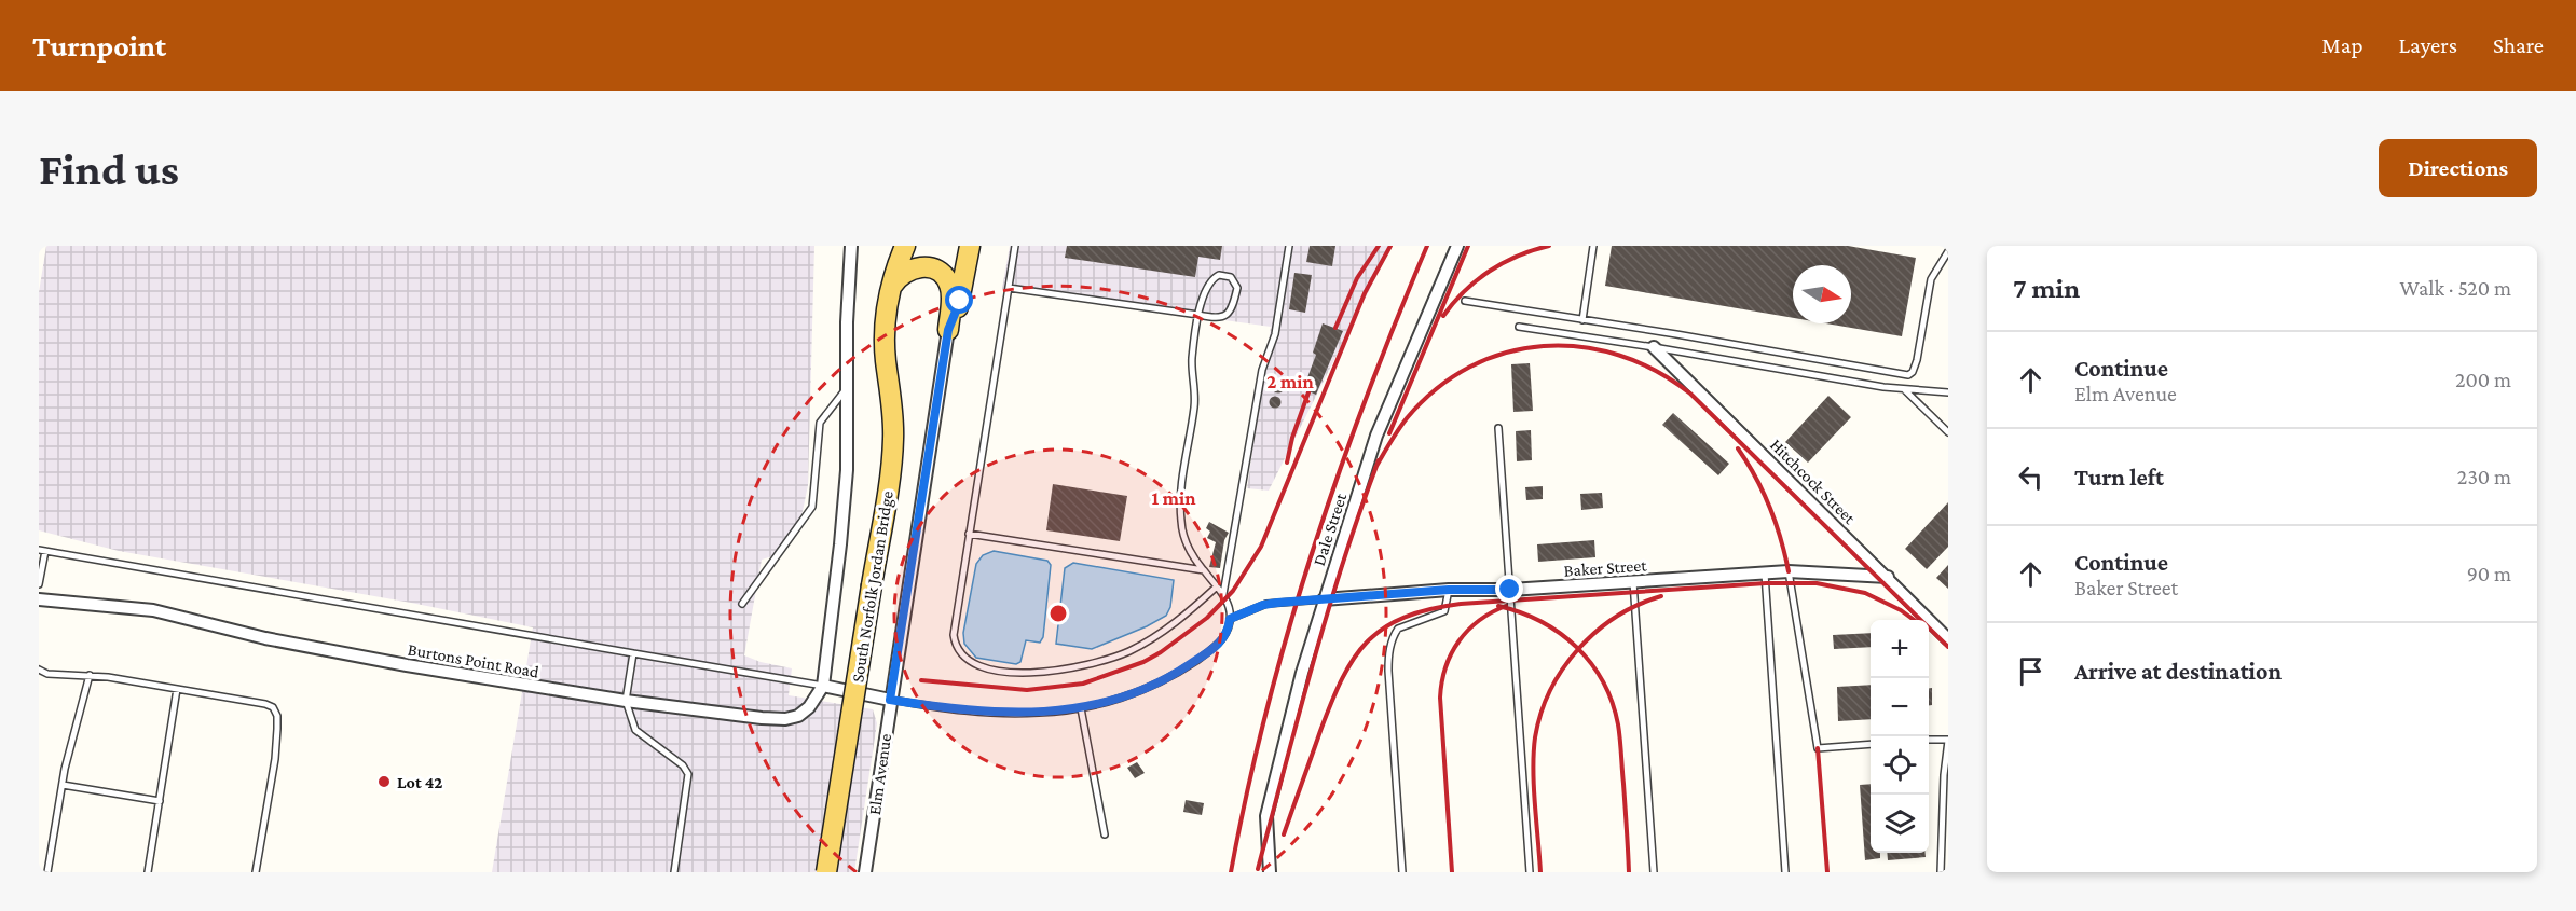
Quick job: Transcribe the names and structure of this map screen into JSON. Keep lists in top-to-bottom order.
{
  "streets": {
    "main road": ["South Norfolk Jordan Bridge"],
    "street": [
      "Hitchcock Street",
      "Dale Street",
      "Baker Street",
      "Burtons Point Road",
      "Elm Avenue"
    ]
  },
  "crossings": [
    ["Hitchcock Street", "Baker Street"],
    ["Dale Street", "Baker Street"]
  ],
  "places": ["Lot 42"],
  "north": "right",
  "page": {
    "header": "Turnpoint",
    "nav": ["Map", "Layers", "Share"],
    "buttons": "Directions",
    "title": "Find us",
    "heading": ["7 min", "Walk · 520 m"],
    "list": [
      ["Continue", "Elm Avenue", "200 m"],
      ["Turn left", "230 m"],
      ["Continue", "Baker Street", "90 m"],
      "Arrive at destination"
    ],
    "map_buttons": ["+", "−"]
  },
  "rings": ["2 min", "1 min"]
}
